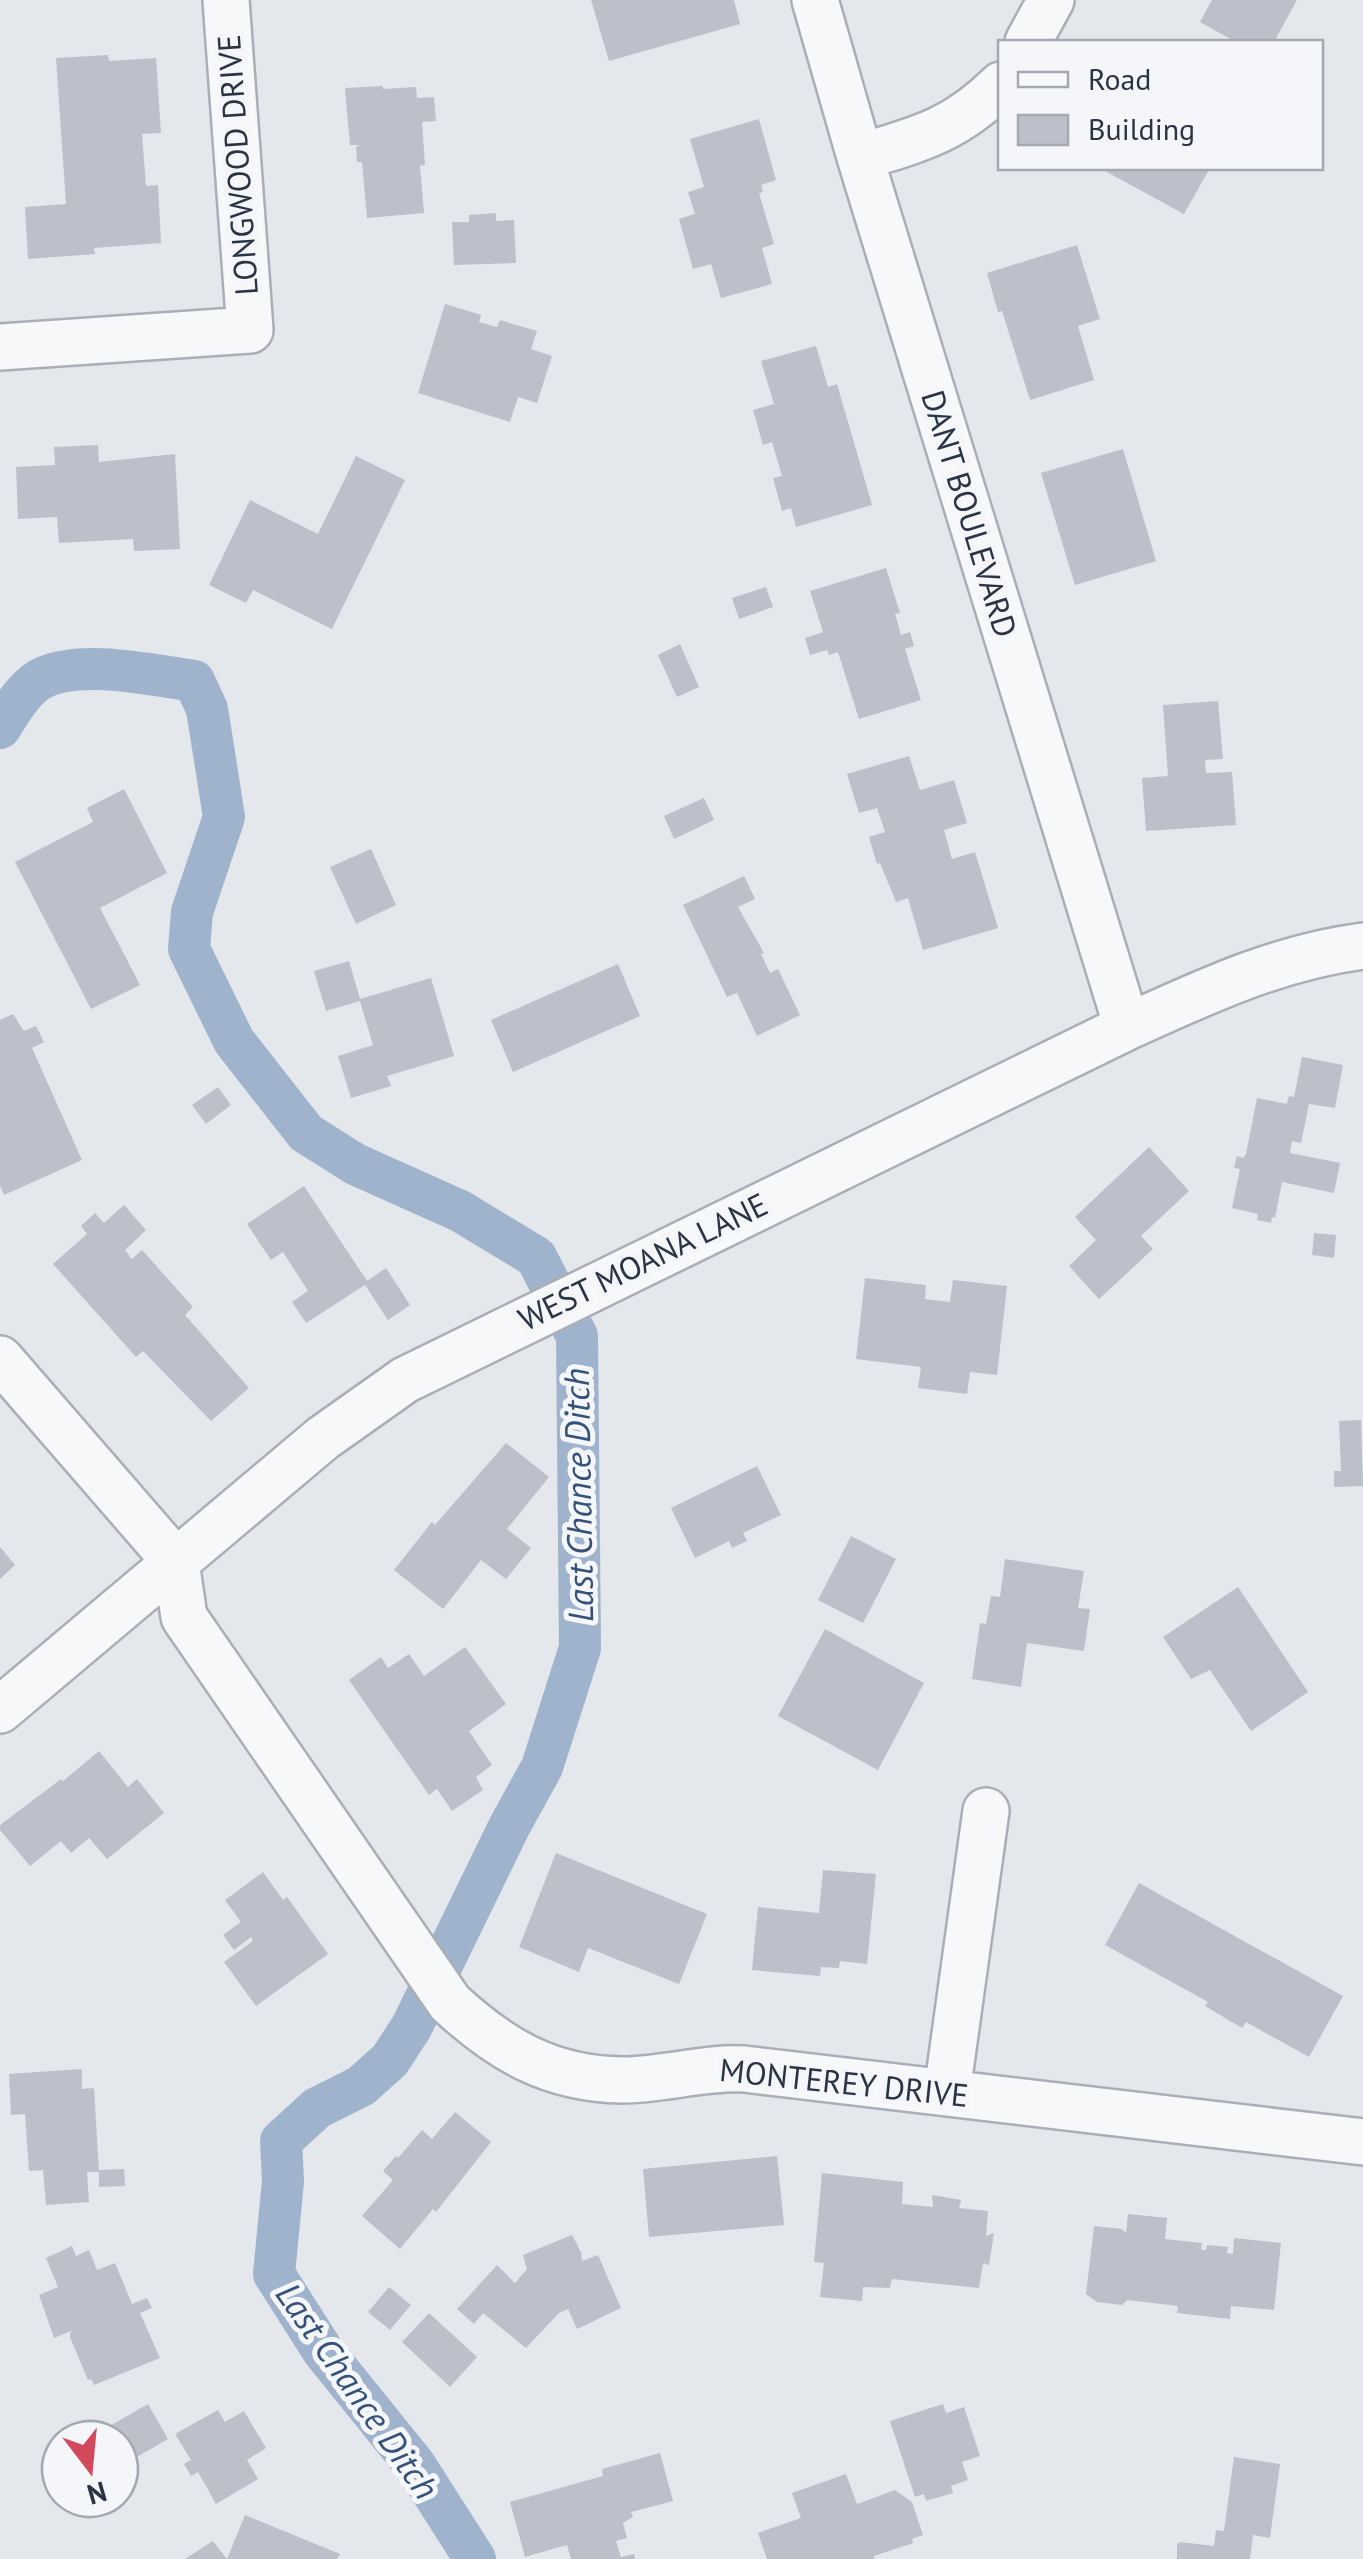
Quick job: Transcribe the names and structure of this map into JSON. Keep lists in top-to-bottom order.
{
  "streets": {
    "street": [
      "LONGWOOD DRIVE",
      "DANT BOULEVARD",
      "WEST MOANA LANE",
      "MONTEREY DRIVE"
    ]
  },
  "crossings": [
    ["DANT BOULEVARD", "WEST MOANA LANE"],
    ["WEST MOANA LANE", "MONTEREY DRIVE"]
  ],
  "water": ["Last Chance Ditch"],
  "legend": ["Road", "Building"],
  "north": "bottom"
}
